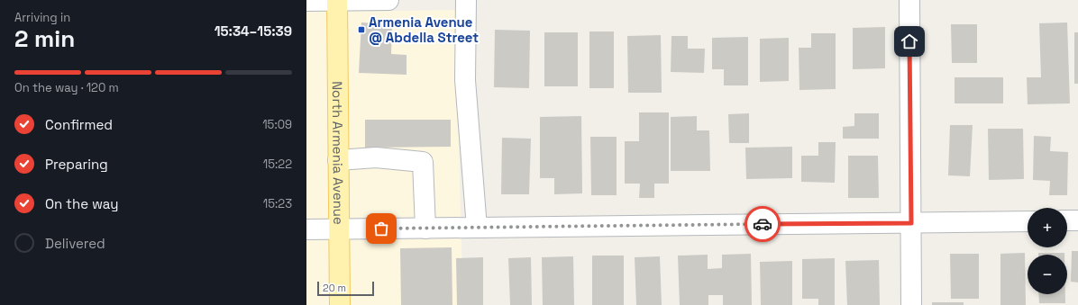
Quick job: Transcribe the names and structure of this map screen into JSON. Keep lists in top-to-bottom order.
{
  "streets": {
    "main road": ["North Armenia Avenue"]
  },
  "places": {
    "transit": ["Armenia Avenue @ Abdella Street"]
  },
  "scale_bar": "20 m",
  "page": {
    "heading": ["2 min", "Arriving in", "15:34–15:39"],
    "bar": "On the way · 120 m",
    "list": [
      ["Confirmed", "15:09"],
      ["Preparing", "15:22"],
      ["On the way", "15:23"],
      "Delivered"
    ],
    "map_buttons": ["+", "−"],
    "scale": "20 m"
  }
}
